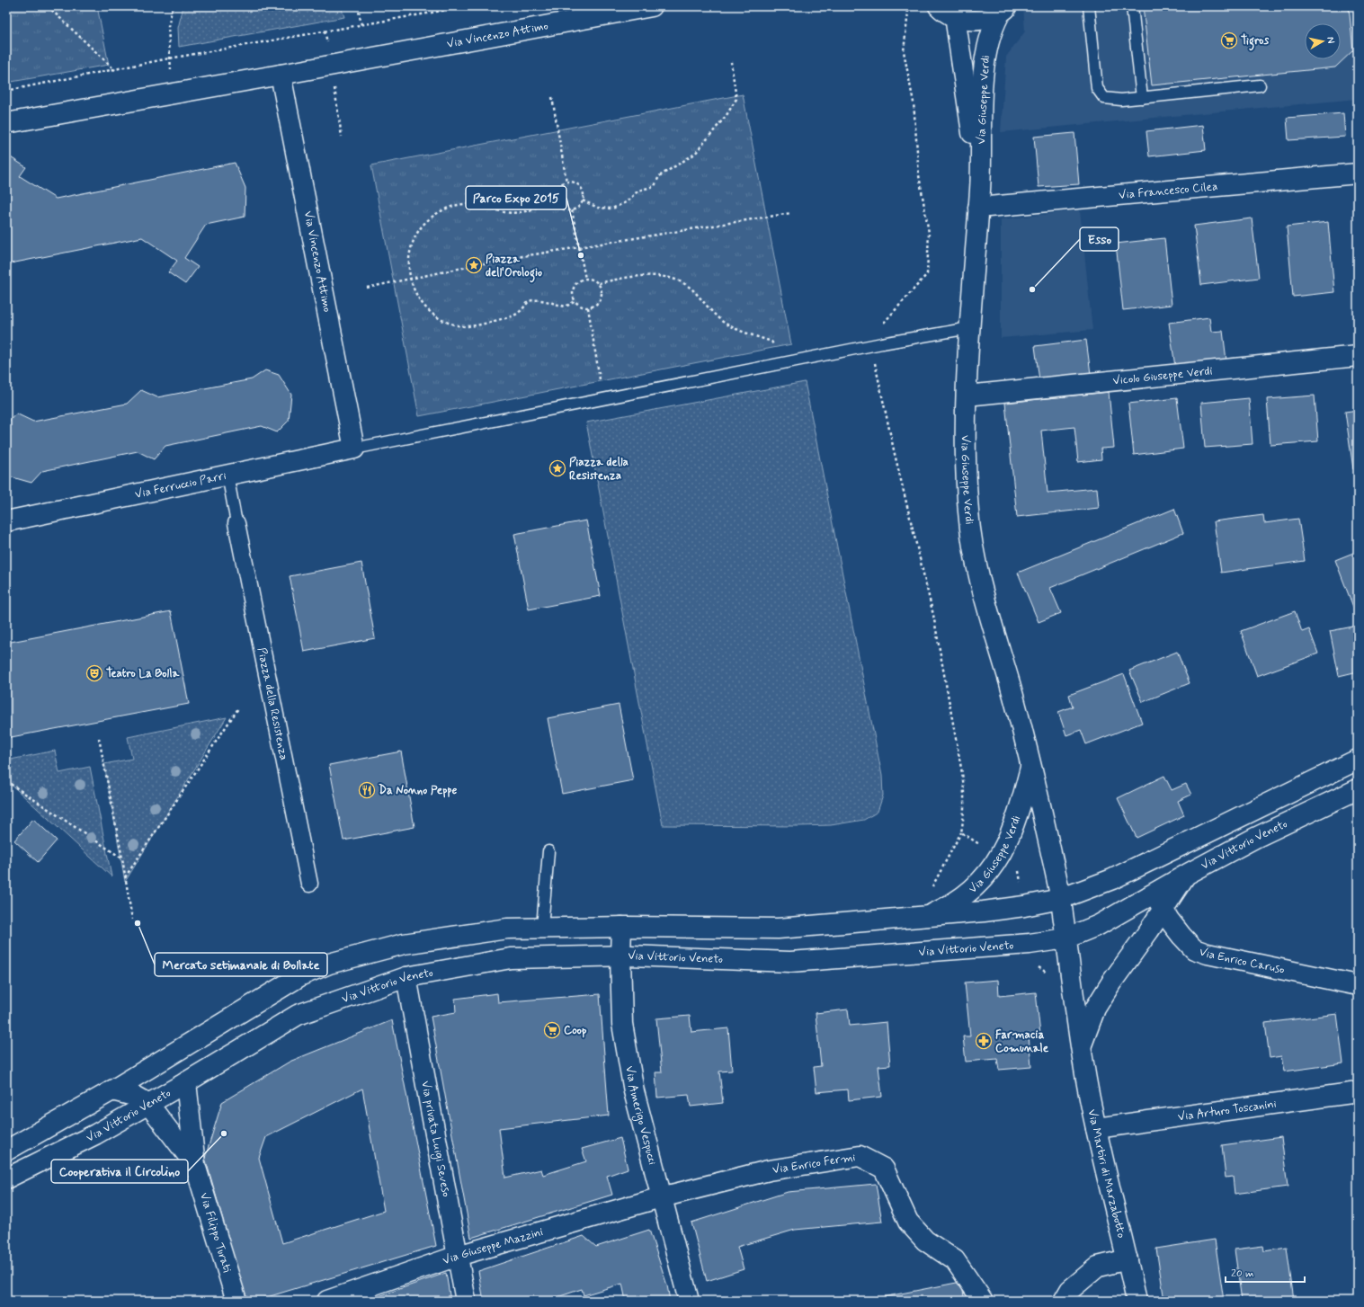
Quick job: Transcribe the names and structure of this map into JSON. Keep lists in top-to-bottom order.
{
  "streets": {
    "street": [
      "Via Vincenzo Attimo",
      "Via Giuseppe Verdi",
      "Via Francesco Cilea",
      "Vicolo Giuseppe Verdi",
      "Via Ferruccio Parri",
      "Piazza della Resistenza",
      "Via Vittorio Veneto",
      "Via Enrico Caruso",
      "Via Arturo Toscanini",
      "Via Amerigo Vespucci",
      "Via privata Luigi Seveso",
      "Via Enrico Fermi",
      "Via Martiri di Marzabotto",
      "Via Filippo Turati",
      "Via Giuseppe Mazzini"
    ]
  },
  "crossings": [
    ["Via Vincenzo Attimo", "Via Ferruccio Parri"],
    ["Via Giuseppe Verdi", "Via Francesco Cilea"],
    ["Via Giuseppe Verdi", "Vicolo Giuseppe Verdi"],
    ["Via Giuseppe Verdi", "Via Vittorio Veneto"],
    ["Via Giuseppe Verdi", "Via Martiri di Marzabotto"],
    ["Via Vittorio Veneto", "Via Enrico Caruso"],
    ["Via Vittorio Veneto", "Via Amerigo Vespucci"],
    ["Via Vittorio Veneto", "Via privata Luigi Seveso"],
    ["Via Vittorio Veneto", "Via Martiri di Marzabotto"],
    ["Via Vittorio Veneto", "Via Filippo Turati"],
    ["Via Arturo Toscanini", "Via Martiri di Marzabotto"],
    ["Via Amerigo Vespucci", "Via Enrico Fermi"],
    ["Via Amerigo Vespucci", "Via Giuseppe Mazzini"],
    ["Via privata Luigi Seveso", "Via Giuseppe Mazzini"],
    ["Via Enrico Fermi", "Via Giuseppe Mazzini"]
  ],
  "places": {
    "supermarket": ["Tigros", "Coop"],
    "other": [
      "Parco Expo 2015",
      "Esso",
      "Mercato setimanale di Bollate",
      "Cooperativa il Circolino"
    ],
    "place": ["Piazza dell'Orologio", "Piazza della Resistenza"],
    "theatre": ["Teatro La Bolla"],
    "restaurant": ["Da Nonno Peppe"],
    "pharmacy": ["Farmacia Comunale"]
  },
  "scale_bar": "20 m",
  "north": "right"
}
